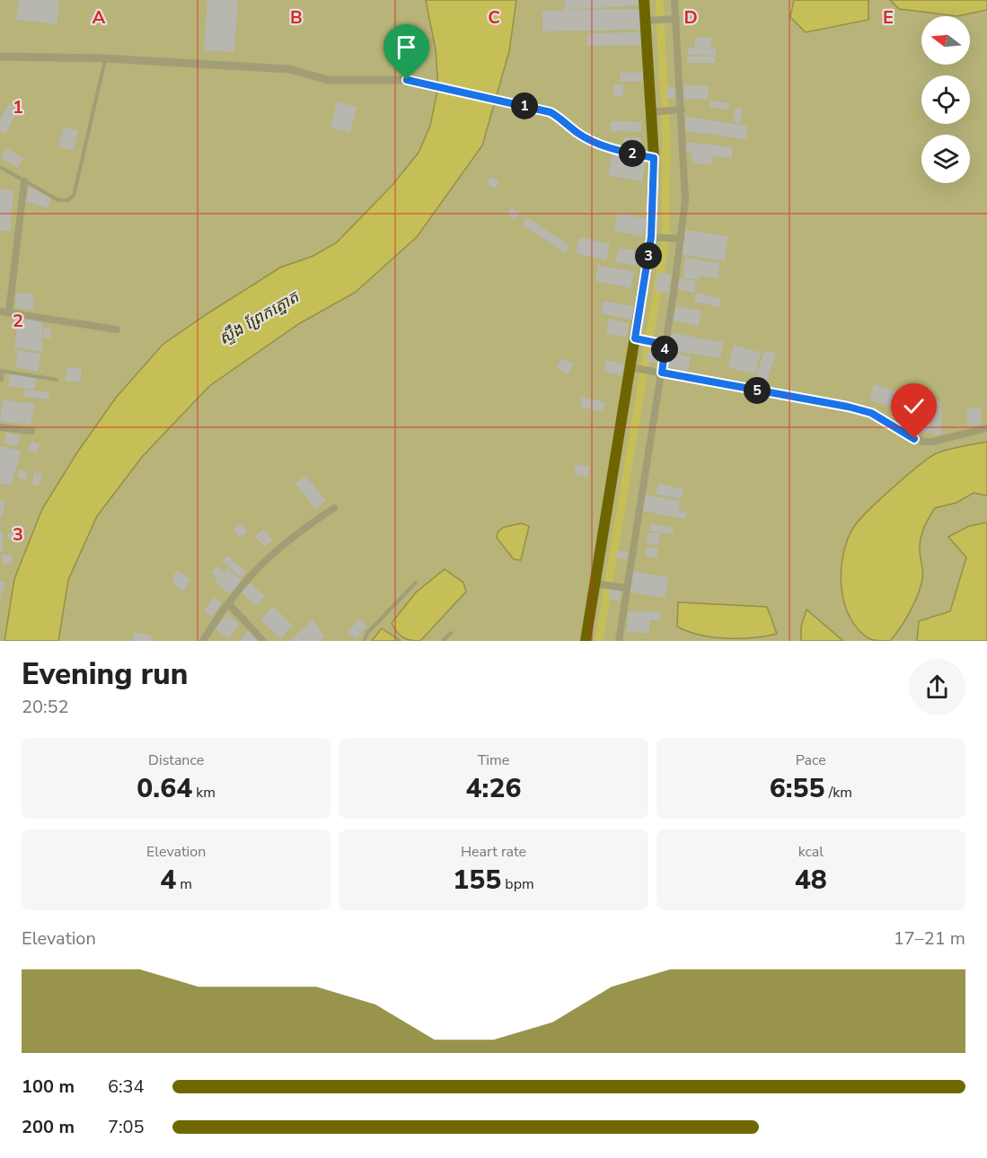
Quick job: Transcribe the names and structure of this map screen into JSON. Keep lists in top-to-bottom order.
{
  "water": ["ស្ទឹង ព្រែកត្នោត"],
  "north": "left",
  "page": {
    "pins": [
      "1",
      "2",
      "3",
      "4",
      "5"
    ],
    "heading": ["Evening run", "20:52"],
    "stats": [
      ["Distance", "0.64 km"],
      ["Time", "4:26"],
      ["Pace", "6:55 /km"],
      ["Elevation", "4 m"],
      ["Heart rate", "155 bpm"],
      ["kcal", "48"]
    ],
    "chart": ["Elevation", "17–21 m"],
    "list": [
      {
        "name": "100 m",
        "note": "6:34"
      },
      {
        "name": "200 m",
        "note": "7:05"
      }
    ]
  },
  "grid": {
    "columns": [
      "A",
      "B",
      "C",
      "D",
      "E"
    ],
    "rows": ["1", "2", "3"]
  }
}
